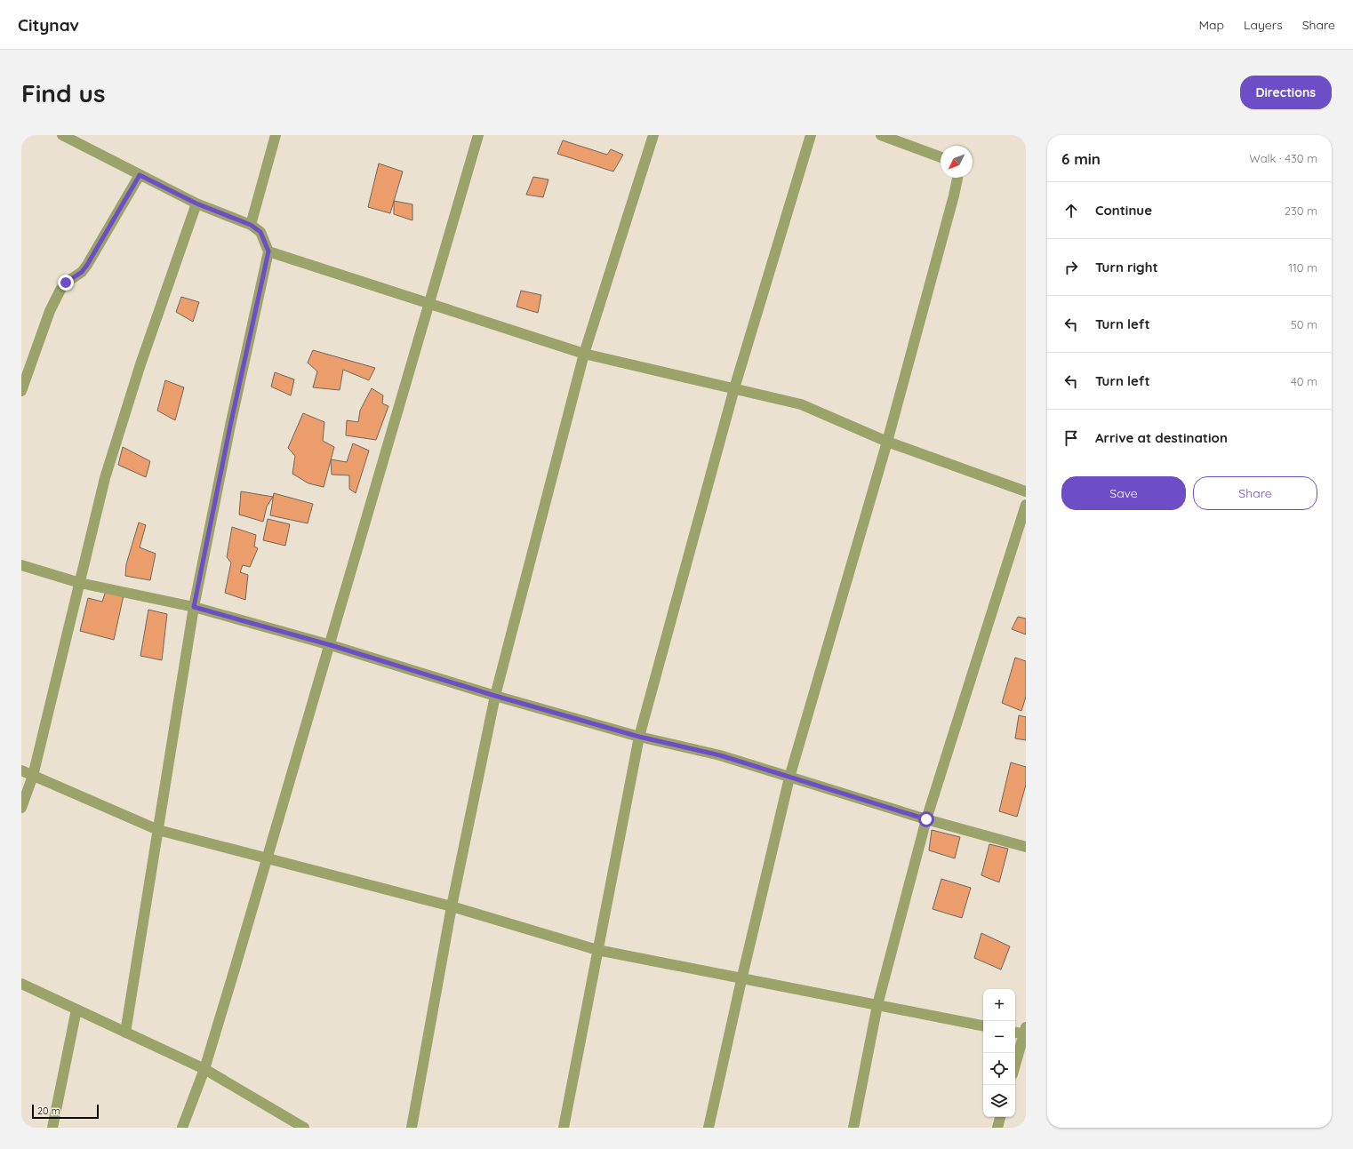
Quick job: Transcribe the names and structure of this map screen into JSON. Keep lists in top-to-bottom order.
{
  "scale_bar": "20 m",
  "north": "bottom left",
  "page": {
    "header": "Citynav",
    "nav": ["Map", "Layers", "Share"],
    "buttons": [
      "Directions",
      ["Save", "Share"]
    ],
    "title": "Find us",
    "heading": ["6 min", "Walk · 430 m"],
    "list": [
      ["Continue", "230 m"],
      ["Turn right", "110 m"],
      ["Turn left", "50 m"],
      ["Turn left", "40 m"],
      "Arrive at destination"
    ],
    "map_buttons": ["+", "−"],
    "scale": "20 m"
  }
}
